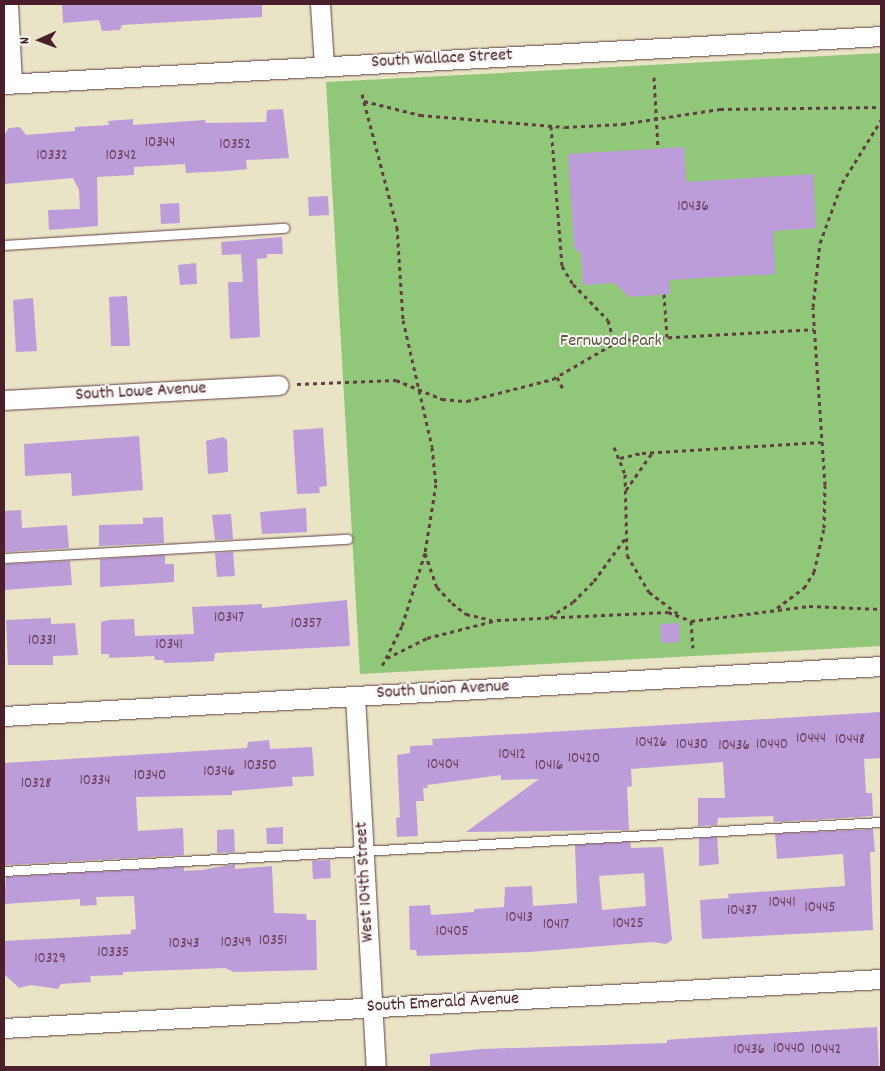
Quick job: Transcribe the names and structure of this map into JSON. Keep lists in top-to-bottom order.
{
  "streets": {
    "street": [
      "South Wallace Street",
      "South Lowe Avenue",
      "South Union Avenue",
      "West 104th Street",
      "South Emerald Avenue"
    ]
  },
  "crossings": [
    ["South Union Avenue", "West 104th Street"],
    ["West 104th Street", "South Emerald Avenue"]
  ],
  "parks": ["Fernwood Park"],
  "house_numbers": [
    "10344",
    "10352",
    "10332",
    "10342",
    "10436",
    "10347",
    "10357",
    "10331",
    "10341",
    "10444",
    "10448",
    "10426",
    "10430",
    "10440",
    "10436",
    "10412",
    "10420",
    "10404",
    "10350",
    "10416",
    "10346",
    "10340",
    "10334",
    "10328",
    "10441",
    "10445",
    "10437",
    "10413",
    "10425",
    "10417",
    "10405",
    "10351",
    "10349",
    "10343",
    "10335",
    "10329",
    "10440",
    "10436",
    "10442"
  ],
  "north": "left"
}
